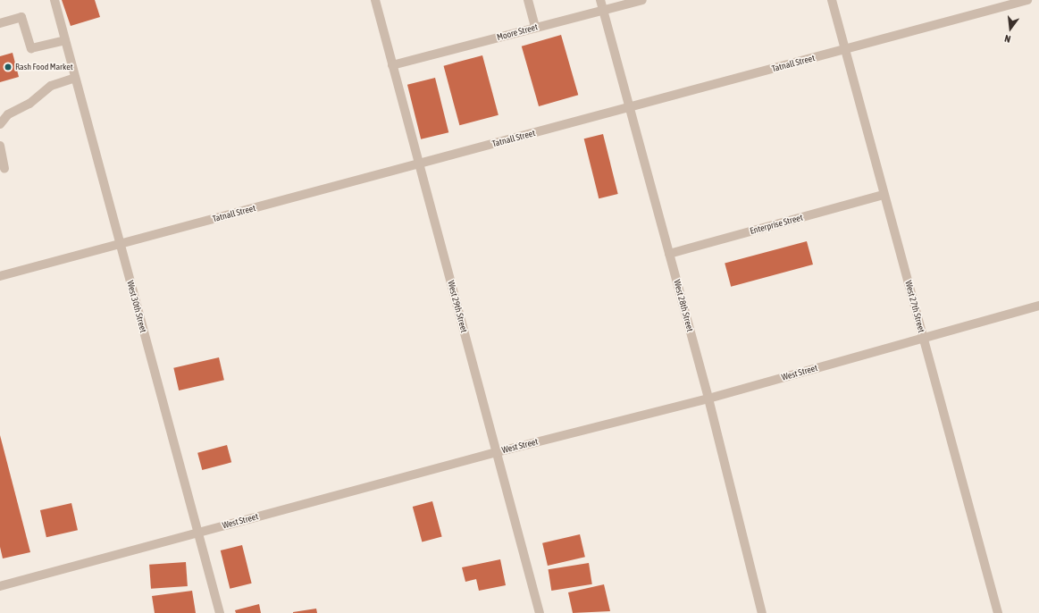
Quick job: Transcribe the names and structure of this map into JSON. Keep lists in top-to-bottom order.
{
  "streets": {
    "street": [
      "Moore Street",
      "Tatnall Street",
      "Enterprise Street",
      "West 28th Street",
      "West 30th Street",
      "West 29th Street",
      "West 27th Street",
      "West Street"
    ]
  },
  "crossings": [
    ["Moore Street", "West 28th Street"],
    ["Moore Street", "West 29th Street"],
    ["Tatnall Street", "West 28th Street"],
    ["Tatnall Street", "West 30th Street"],
    ["Tatnall Street", "West 29th Street"],
    ["Tatnall Street", "West 27th Street"],
    ["Enterprise Street", "West 28th Street"],
    ["Enterprise Street", "West 27th Street"],
    ["West 28th Street", "West Street"],
    ["West 30th Street", "West Street"],
    ["West 29th Street", "West Street"],
    ["West 27th Street", "West Street"]
  ],
  "places": ["Rash Food Market"],
  "north": "bottom"
}
